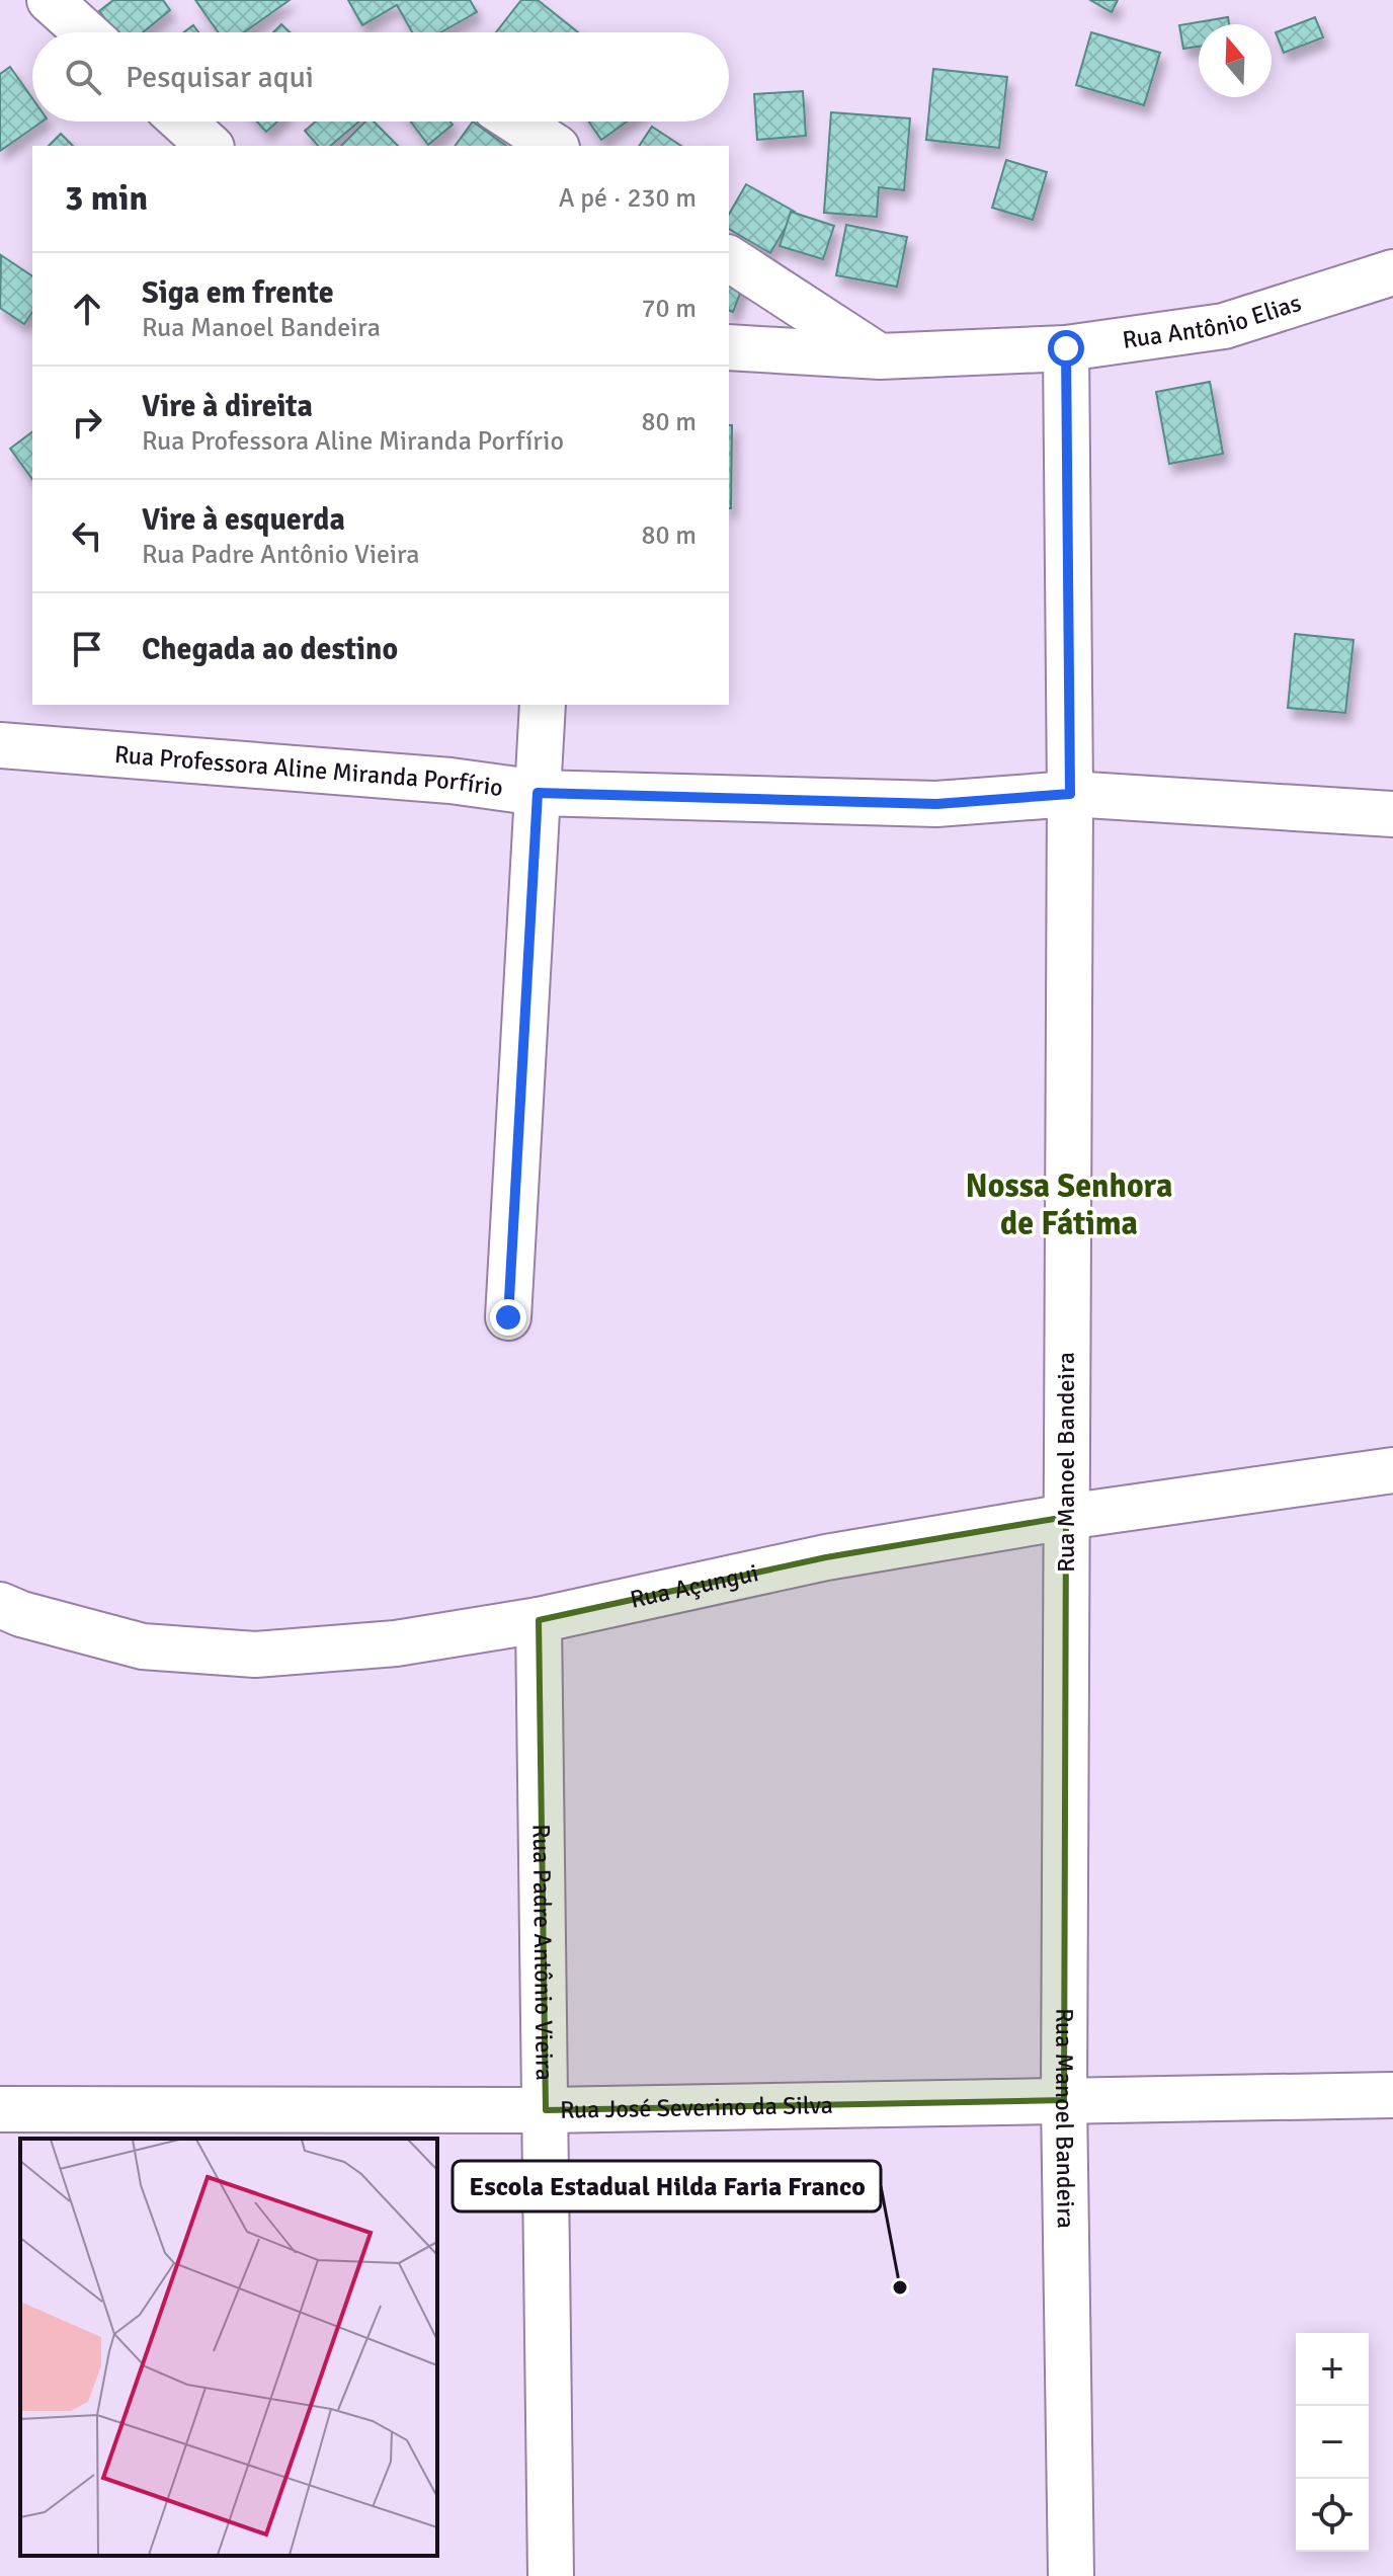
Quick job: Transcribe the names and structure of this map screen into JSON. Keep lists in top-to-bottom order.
{
  "streets": {
    "street": [
      "Rua Antônio Elias",
      "Rua Professora Aline Miranda Porfírio",
      "Rua Manoel Bandeira",
      "Rua Açungui",
      "Rua Padre Antônio Vieira",
      "Rua José Severino da Silva"
    ]
  },
  "crossings": [
    ["Rua Antônio Elias", "Rua Manoel Bandeira"],
    ["Rua Professora Aline Miranda Porfírio", "Rua Manoel Bandeira"],
    ["Rua Manoel Bandeira", "Rua Açungui"],
    ["Rua Manoel Bandeira", "Rua José Severino da Silva"],
    ["Rua Açungui", "Rua Padre Antônio Vieira"],
    ["Rua Padre Antônio Vieira", "Rua José Severino da Silva"]
  ],
  "districts": ["Nossa Senhora de Fátima"],
  "places": ["Escola Estadual Hilda Faria Franco"],
  "north": "top",
  "page": {
    "search": "Pesquisar aqui",
    "heading": ["3 min", "A pé · 230 m"],
    "list": [
      ["Siga em frente", "Rua Manoel Bandeira", "70 m"],
      ["Vire à direita", "Rua Professora Aline Miranda Porfírio", "80 m"],
      ["Vire à esquerda", "Rua Padre Antônio Vieira", "80 m"],
      "Chegada ao destino"
    ],
    "map_buttons": ["+", "−"]
  }
}
